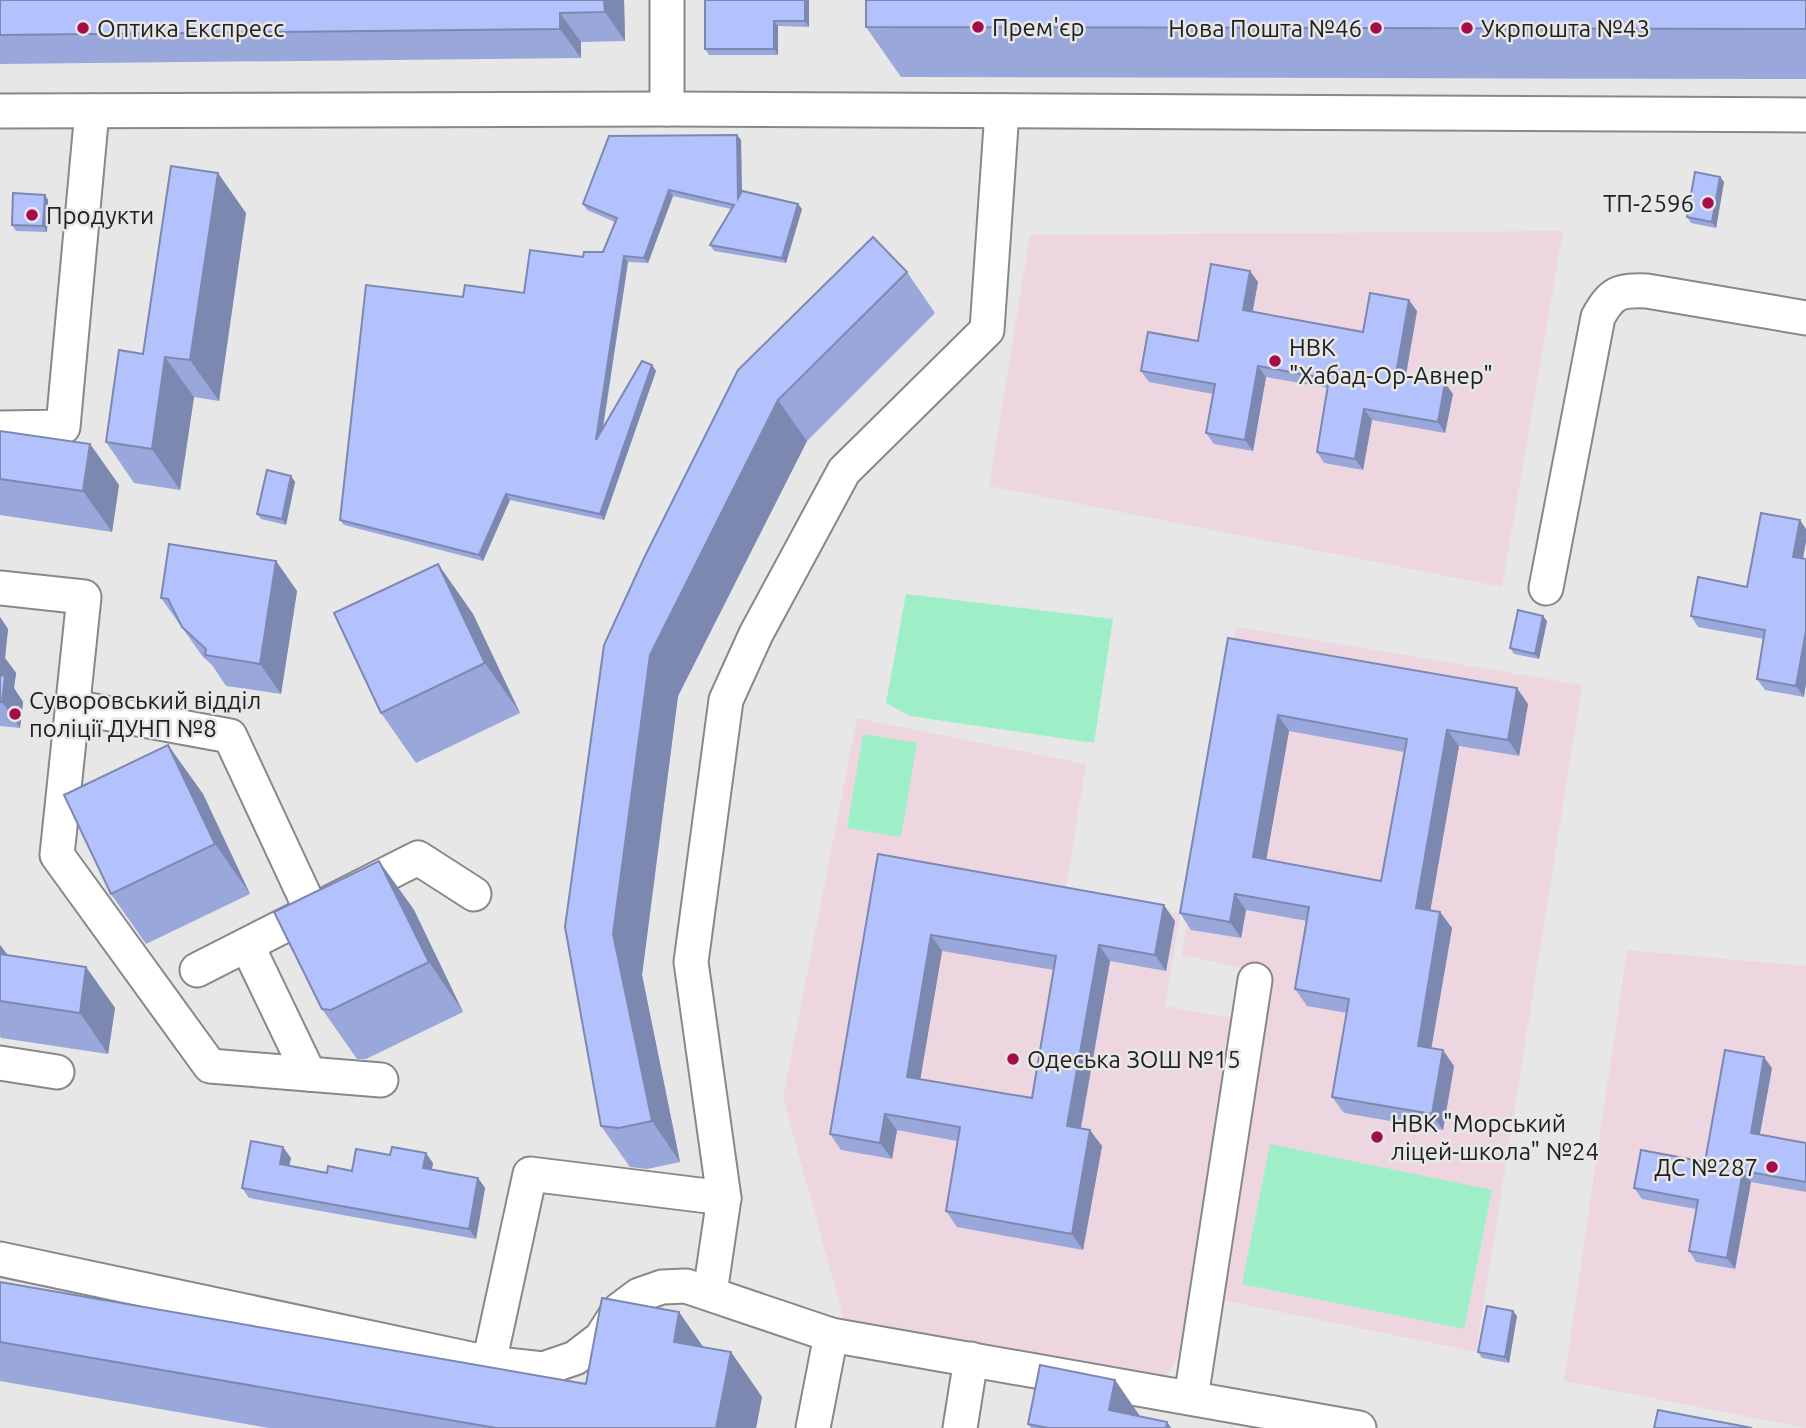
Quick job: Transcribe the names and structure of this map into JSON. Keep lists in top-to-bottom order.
{
  "places": [
    "Прем'єр",
    "Оптика Експресс",
    "Нова Пошта №46",
    "Укрпошта №43",
    "ТП-2596",
    "Продукти",
    "НВК \"Хабад-Ор-Авнер\"",
    "Суворовський відділ поліції ДУНП №8",
    "Одеська ЗОШ №15",
    "НВК \"Морський ліцей-школа\" №24",
    "ДС №287"
  ]
}
